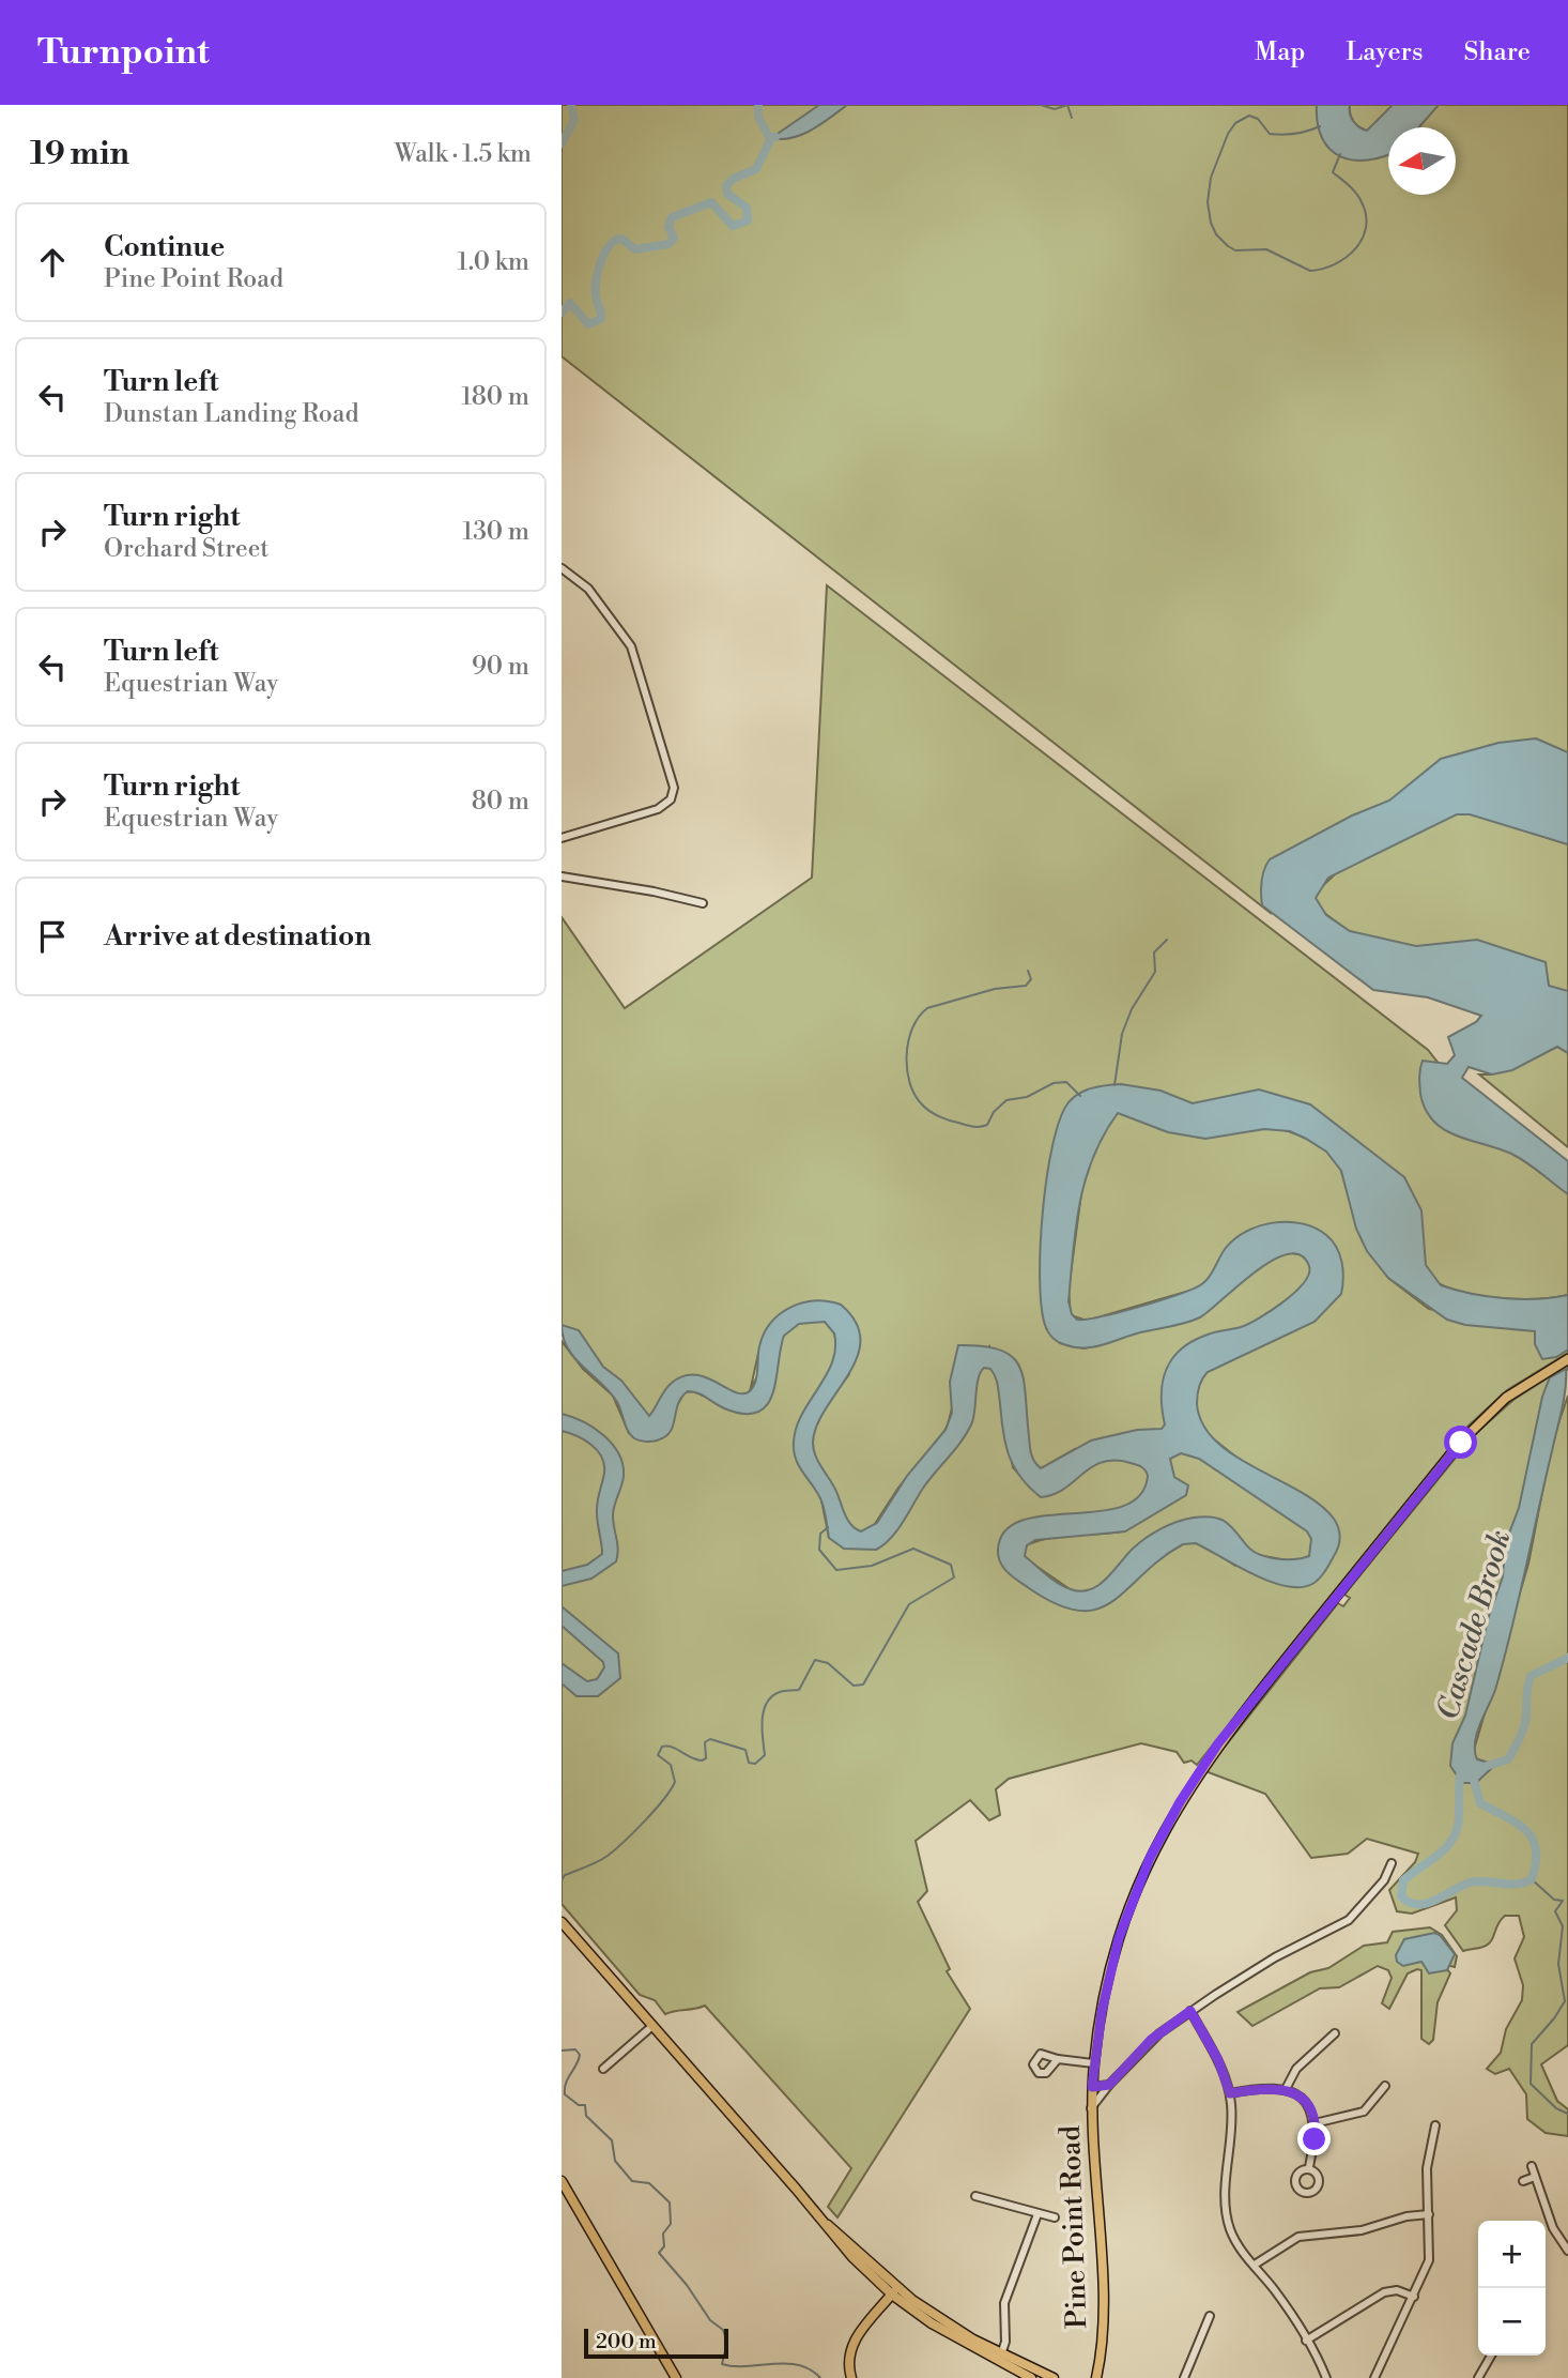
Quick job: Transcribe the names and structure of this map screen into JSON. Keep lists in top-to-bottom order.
{
  "streets": {
    "main road": ["Pine Point Road"]
  },
  "water": ["Cascade Brook"],
  "scale_bar": "200 m",
  "north": "left",
  "page": {
    "header": "Turnpoint",
    "nav": ["Map", "Layers", "Share"],
    "heading": ["19 min", "Walk · 1.5 km"],
    "list": [
      ["Continue", "Pine Point Road", "1.0 km"],
      ["Turn left", "Dunstan Landing Road", "180 m"],
      ["Turn right", "Orchard Street", "130 m"],
      ["Turn left", "Equestrian Way", "90 m"],
      ["Turn right", "Equestrian Way", "80 m"],
      "Arrive at destination"
    ],
    "map_buttons": ["+", "−"],
    "scale": "200 m"
  }
}
